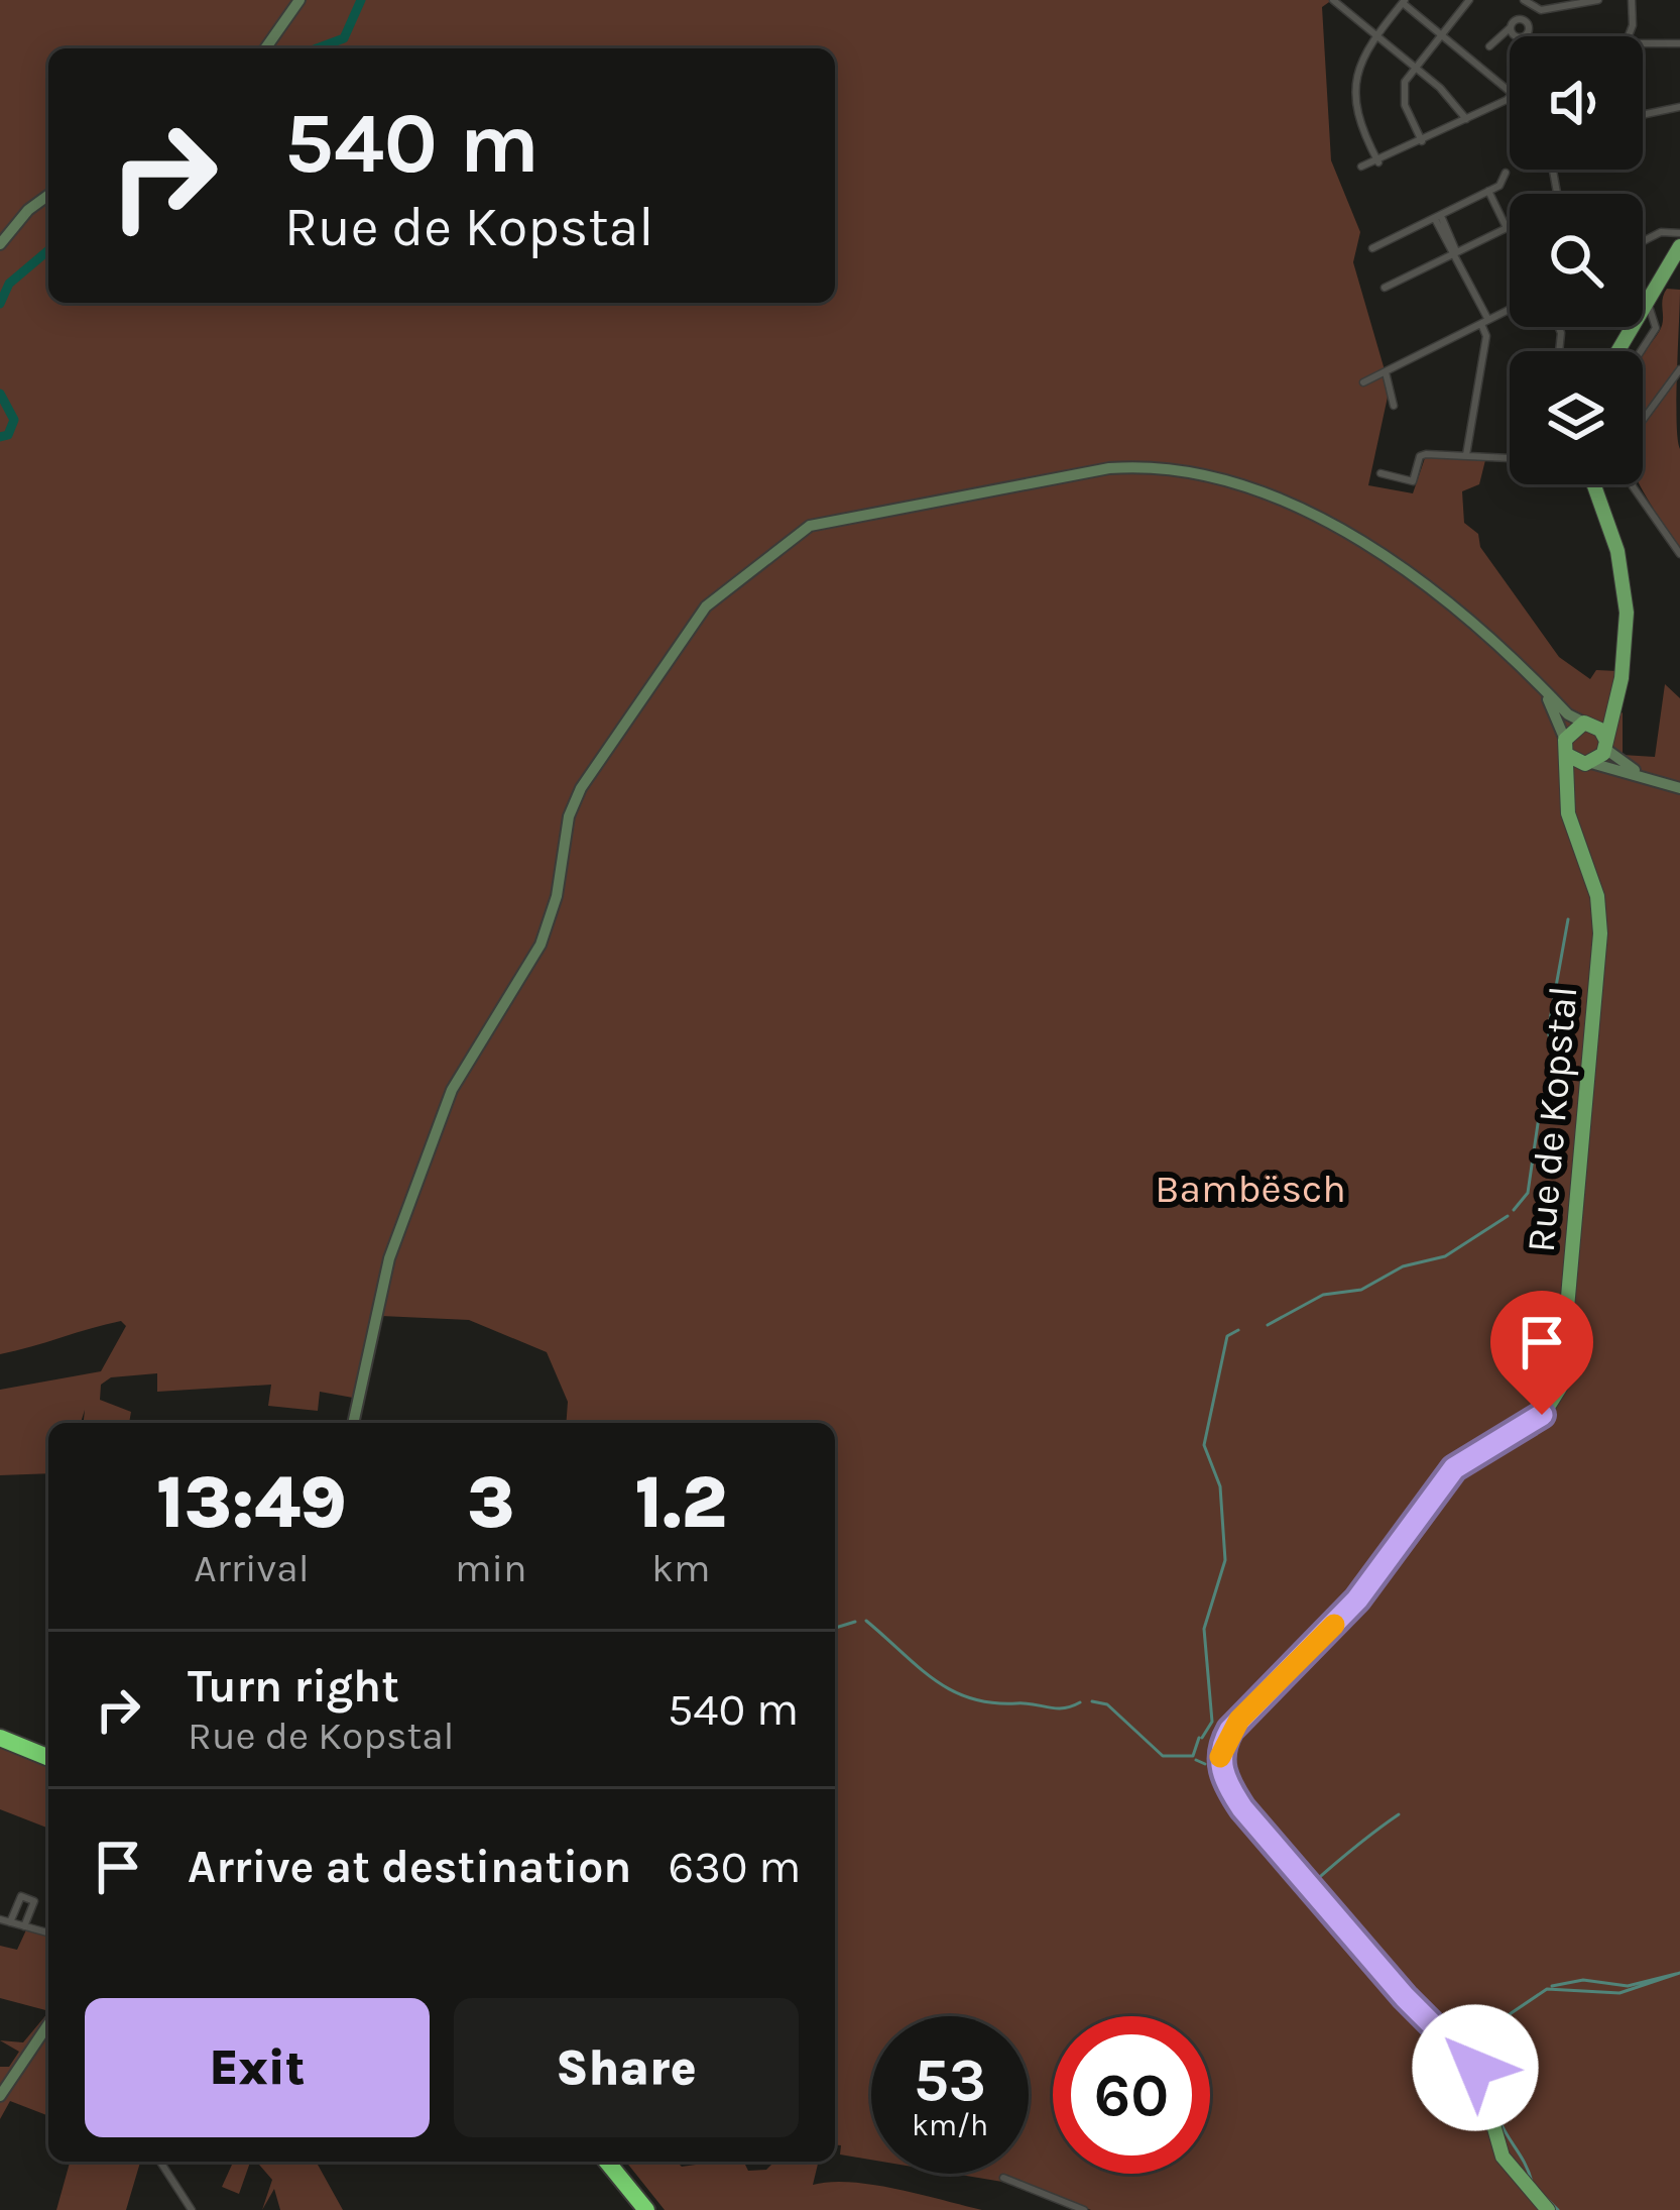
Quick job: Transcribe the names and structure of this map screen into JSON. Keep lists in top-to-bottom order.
{
  "streets": {
    "main road": ["Rue de Kopstal"]
  },
  "parks": ["Bambësch"],
  "page": {
    "turn": ["540 m", "Rue de Kopstal"],
    "eta": [
      "13:49",
      "Arrival",
      "3",
      "min",
      "1.2",
      "km"
    ],
    "list": [
      {
        "name": "Turn right",
        "note": "Rue de Kopstal",
        "value": "540 m"
      },
      {
        "name": "Arrive at destination",
        "value": "630 m"
      }
    ],
    "buttons": ["Exit", "Share"],
    "speed": "53 km/h",
    "limit": "60"
  }
}
